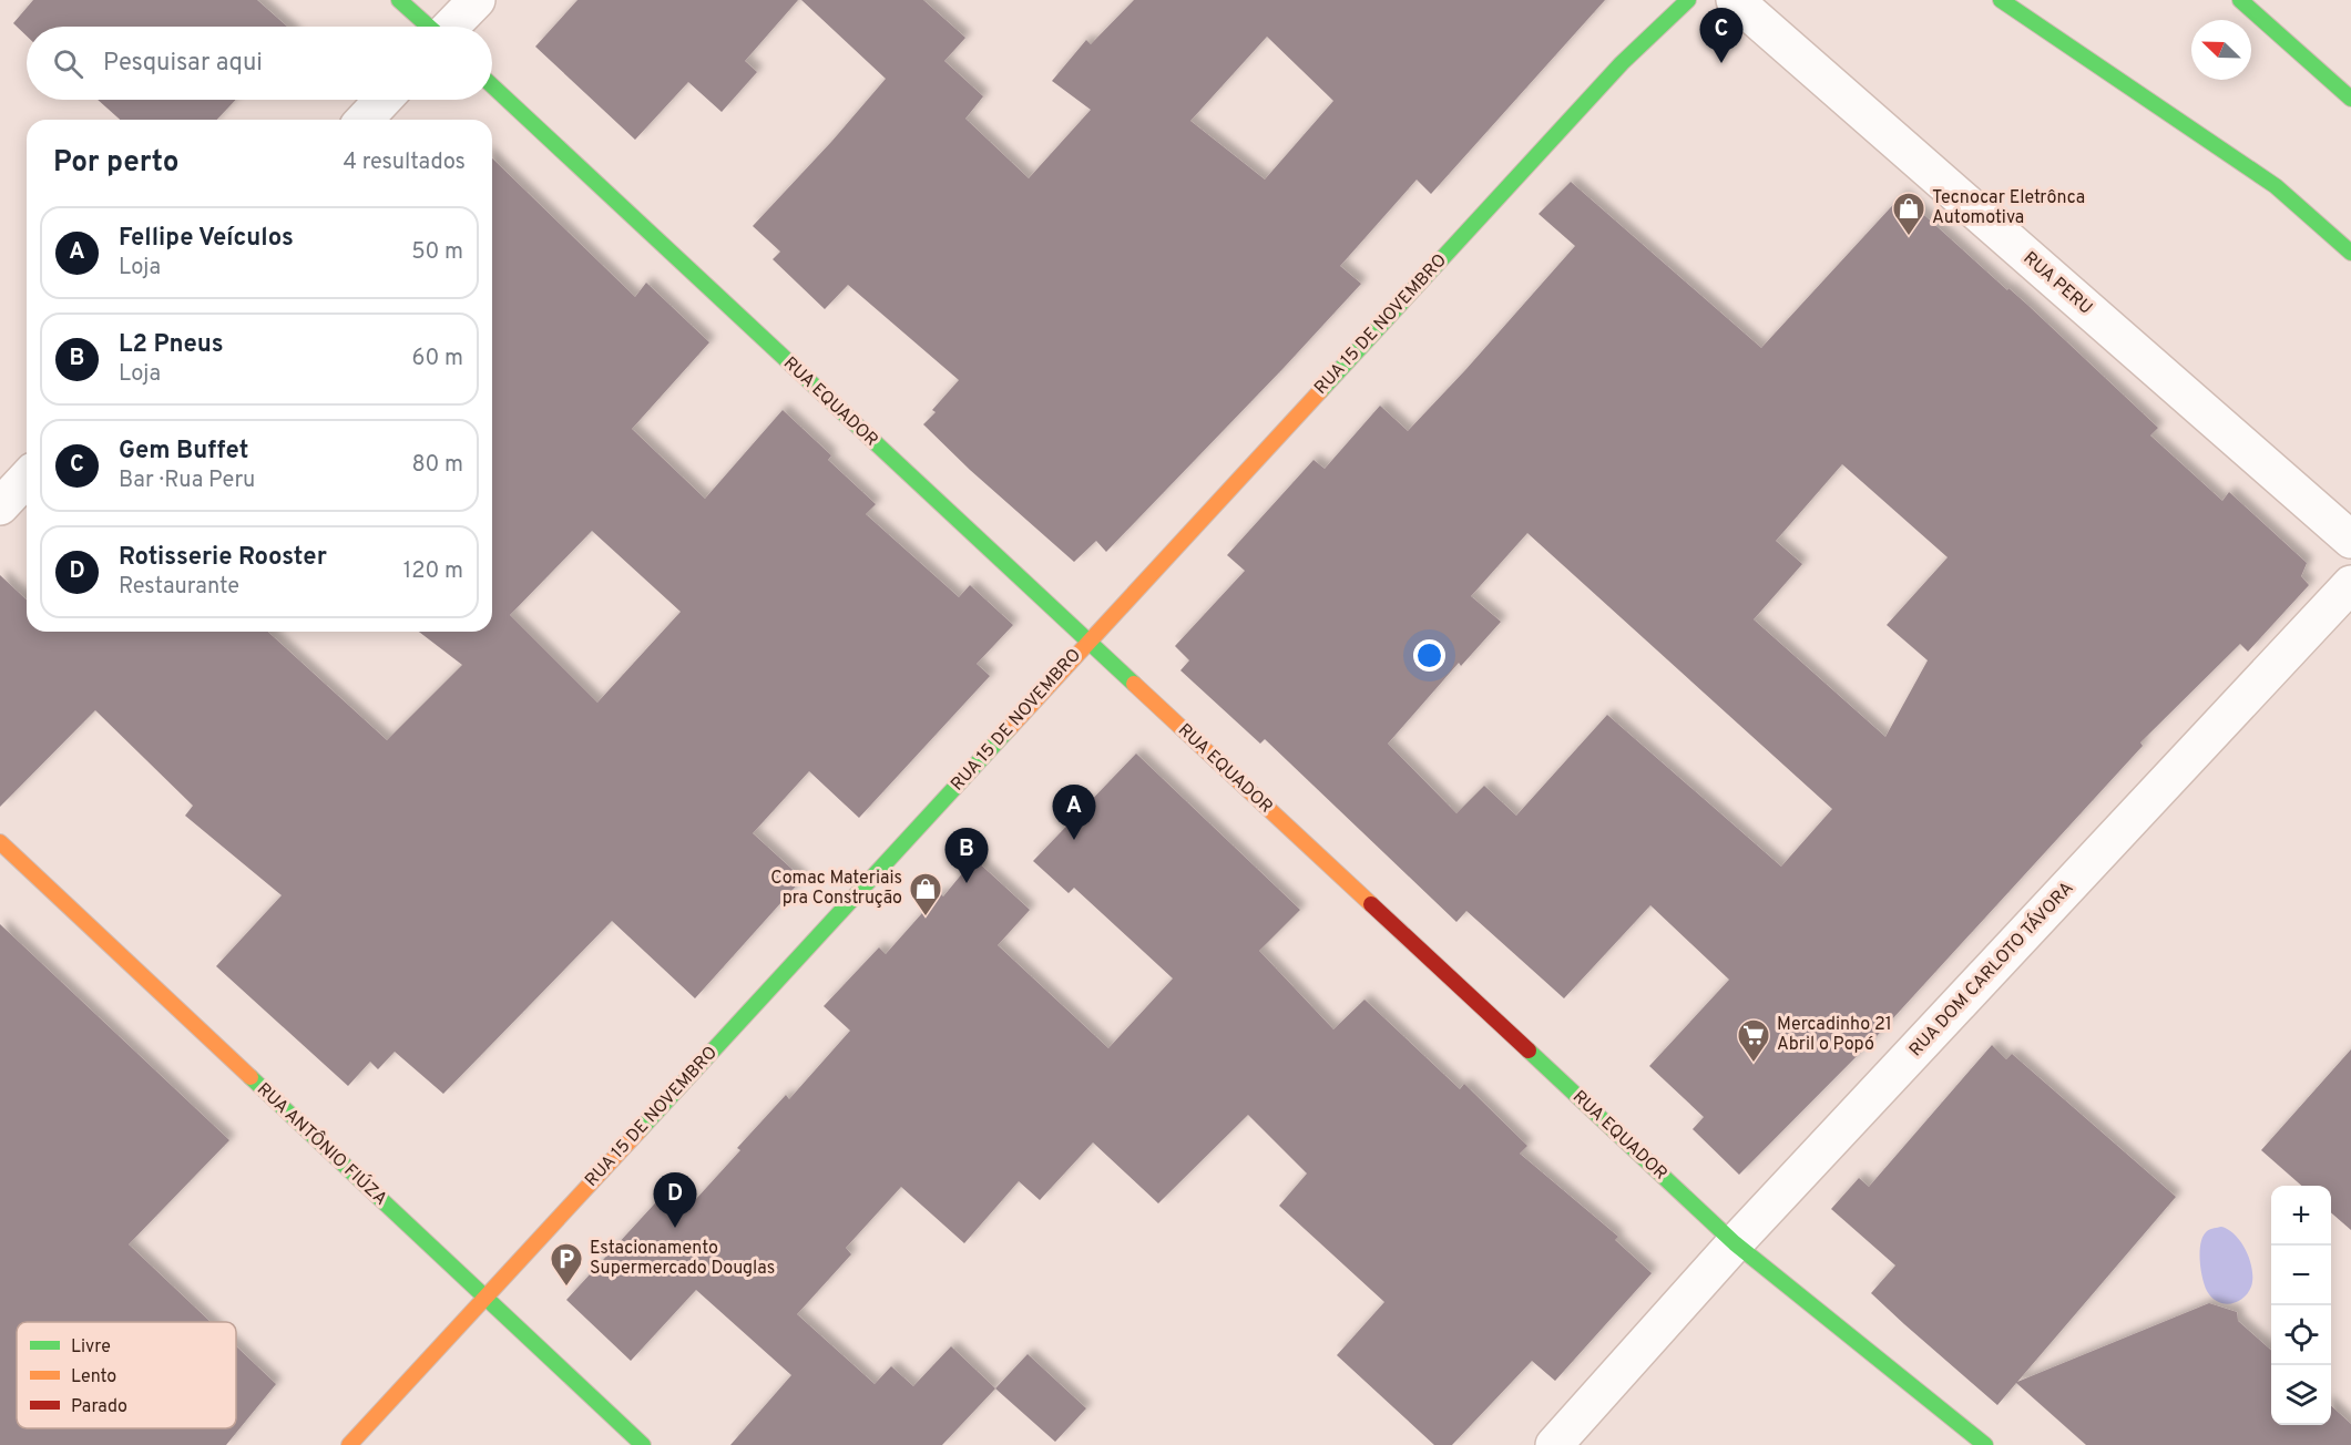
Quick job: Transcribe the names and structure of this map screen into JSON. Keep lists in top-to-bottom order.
{
  "streets": {
    "street": [
      "RUA PERU",
      "RUA 15 DE NOVEMBRO",
      "RUA EQUADOR",
      "RUA DOM CARLOTO TÁVORA",
      "RUA ANTÔNIO FIÚZA"
    ]
  },
  "crossings": [
    ["RUA 15 DE NOVEMBRO", "RUA EQUADOR"],
    ["RUA 15 DE NOVEMBRO", "RUA ANTÔNIO FIÚZA"],
    ["RUA EQUADOR", "RUA DOM CARLOTO TÁVORA"]
  ],
  "places": {
    "shop": ["Tecnocar Eletrônca Automotiva", "Comac Materiais pra Construção"],
    "supermarket": ["Mercadinho 21 Abril o Popó"],
    "parking": ["Estacionamento Supermercado Douglas"]
  },
  "legend": ["Livre", "Lento", "Parado"],
  "north": "top left",
  "page": {
    "pins": [
      "C",
      "A",
      "B",
      "D"
    ],
    "search": "Pesquisar aqui",
    "heading": ["Por perto", "4 resultados"],
    "list": [
      {
        "mark": "A",
        "name": "Fellipe Veículos",
        "note": "Loja",
        "value": "50 m"
      },
      {
        "mark": "B",
        "name": "L2 Pneus",
        "note": "Loja",
        "value": "60 m"
      },
      {
        "mark": "C",
        "name": "Gem Buffet",
        "note": "Bar · Rua Peru",
        "value": "80 m"
      },
      {
        "mark": "D",
        "name": "Rotisserie Rooster",
        "note": "Restaurante",
        "value": "120 m"
      }
    ],
    "map_buttons": ["+", "−"]
  }
}
